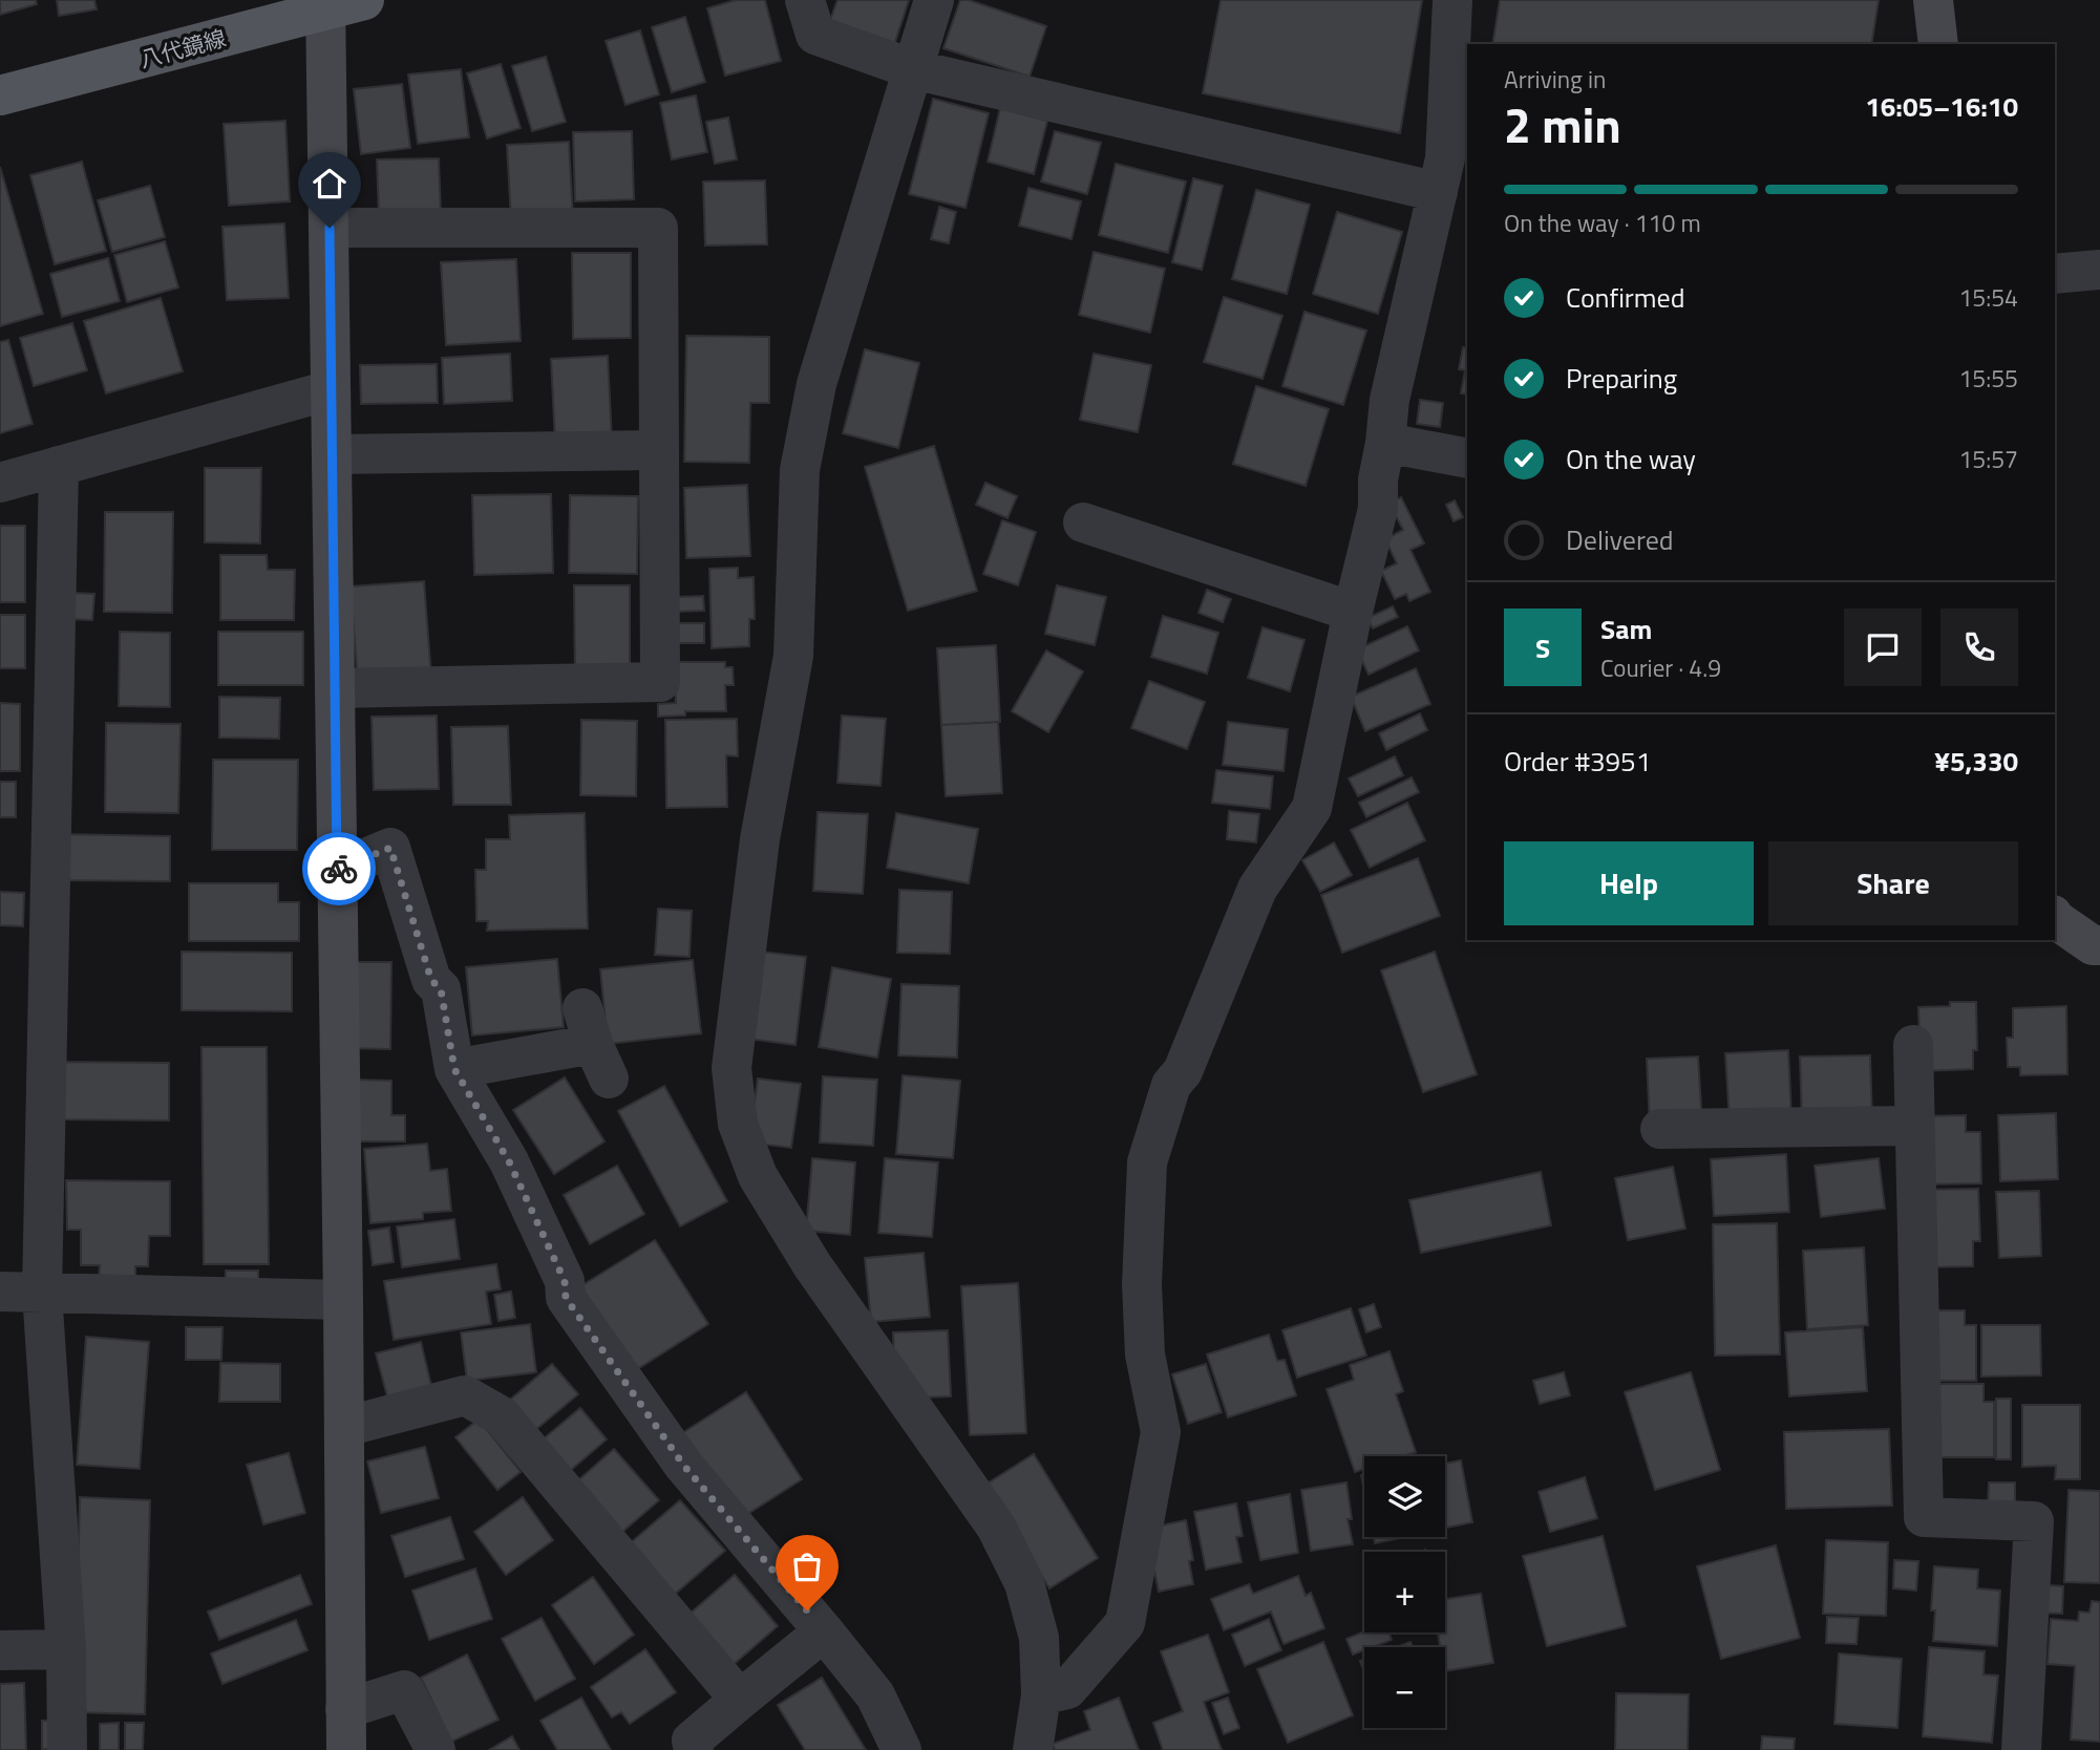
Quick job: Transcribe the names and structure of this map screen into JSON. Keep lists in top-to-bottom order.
{
  "streets": {
    "main road": ["八代鏡線"]
  },
  "page": {
    "heading": ["2 min", "Arriving in", "16:05–16:10"],
    "panel": [
      "Sam",
      "Courier · 4.9",
      "Order #3951",
      "¥5,330"
    ],
    "bar": "On the way · 110 m",
    "list": [
      ["Confirmed", "15:54"],
      ["Preparing", "15:55"],
      ["On the way", "15:57"],
      "Delivered"
    ],
    "round": "S",
    "buttons": ["Help", "Share"],
    "map_buttons": ["+", "−"]
  }
}
